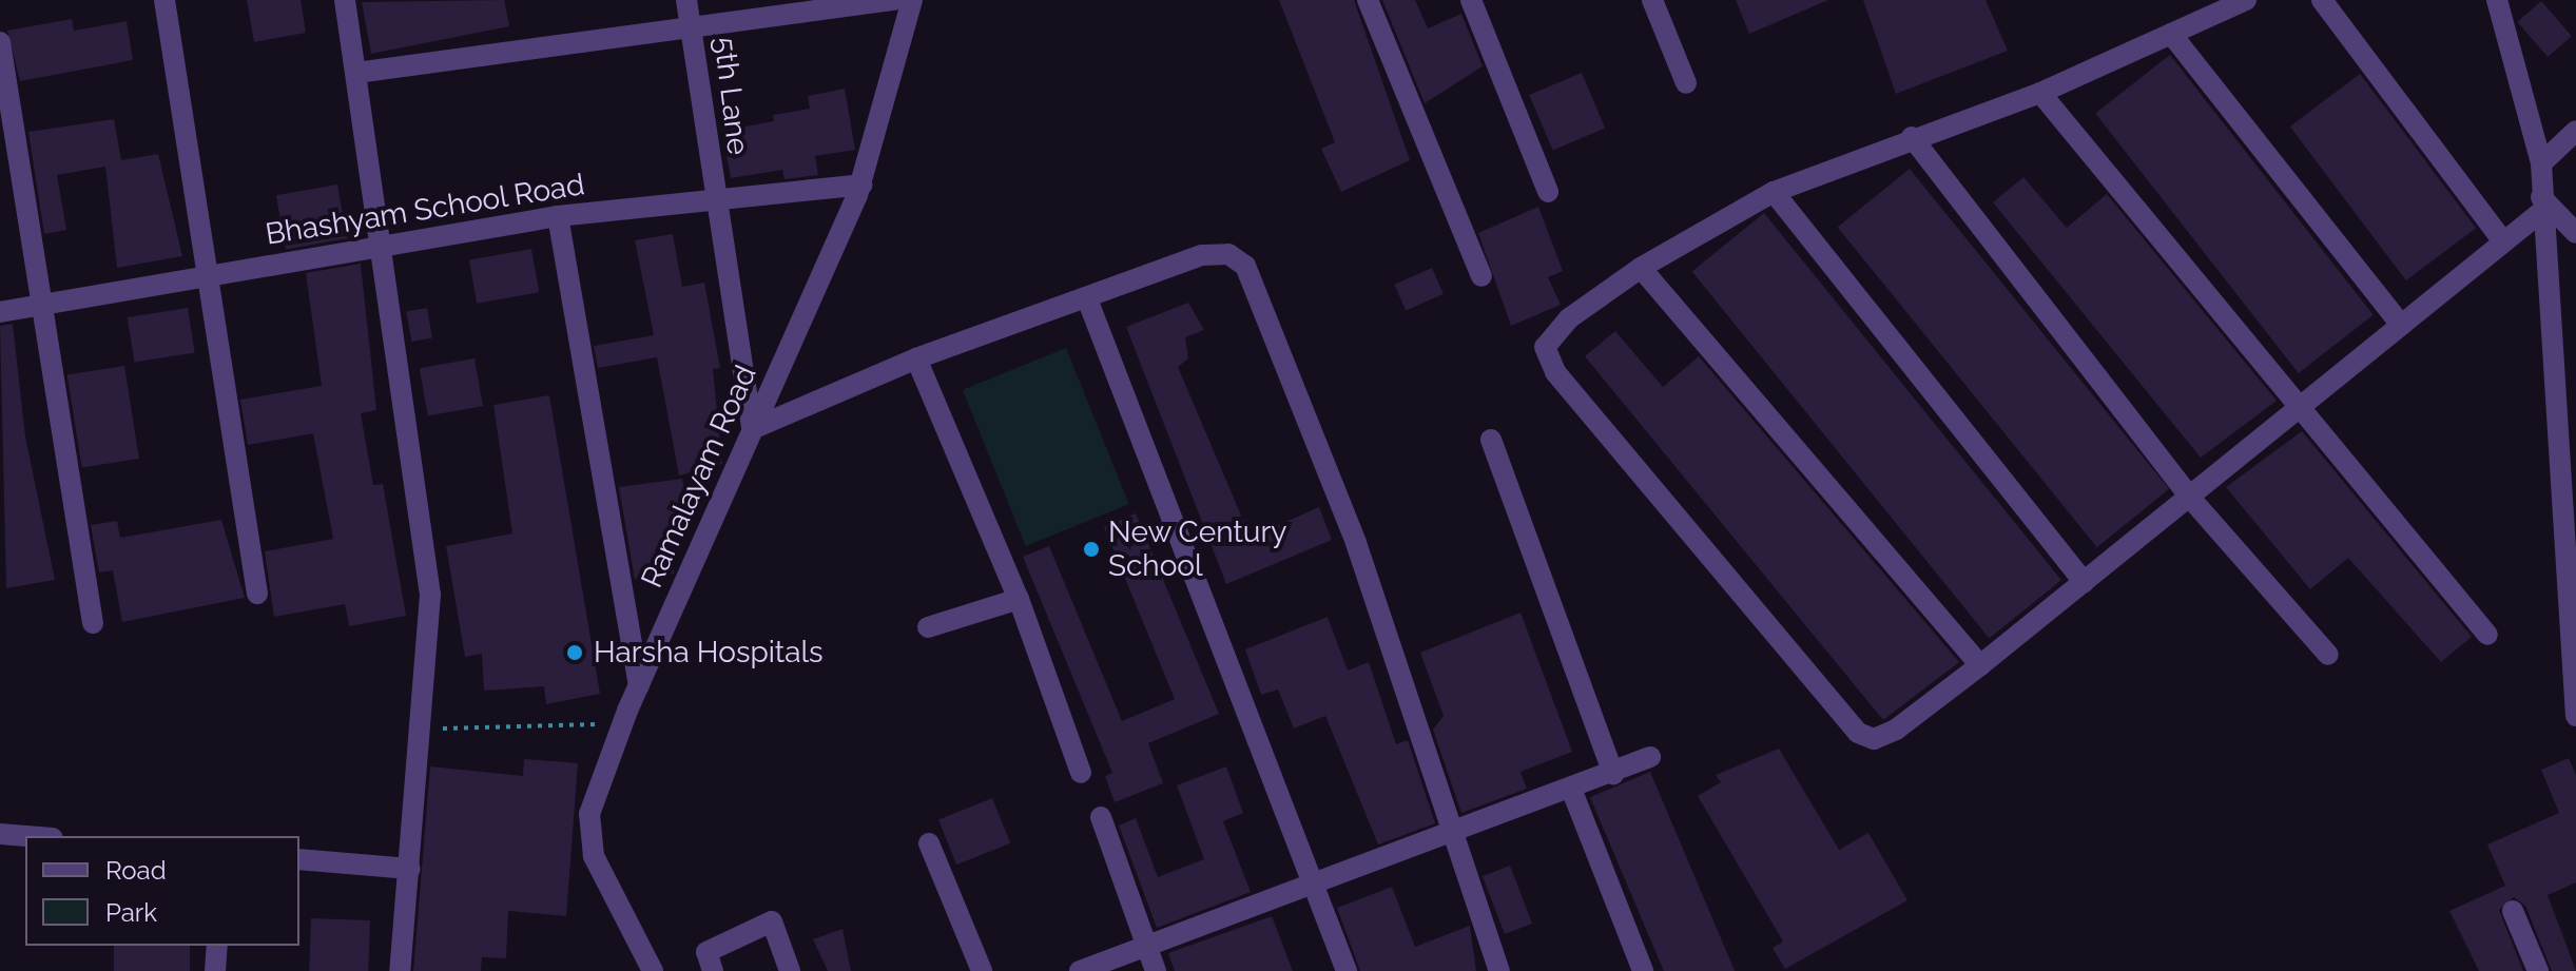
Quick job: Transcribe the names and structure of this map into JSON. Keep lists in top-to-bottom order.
{
  "streets": {
    "street": ["5th Lane", "Bhashyam School Road", "Ramalayam Road"]
  },
  "crossings": [
    ["5th Lane", "Bhashyam School Road"],
    ["5th Lane", "Ramalayam Road"],
    ["Bhashyam School Road", "Ramalayam Road"]
  ],
  "places": ["New Century School", "Harsha Hospitals"],
  "legend": ["Road", "Park"]
}
